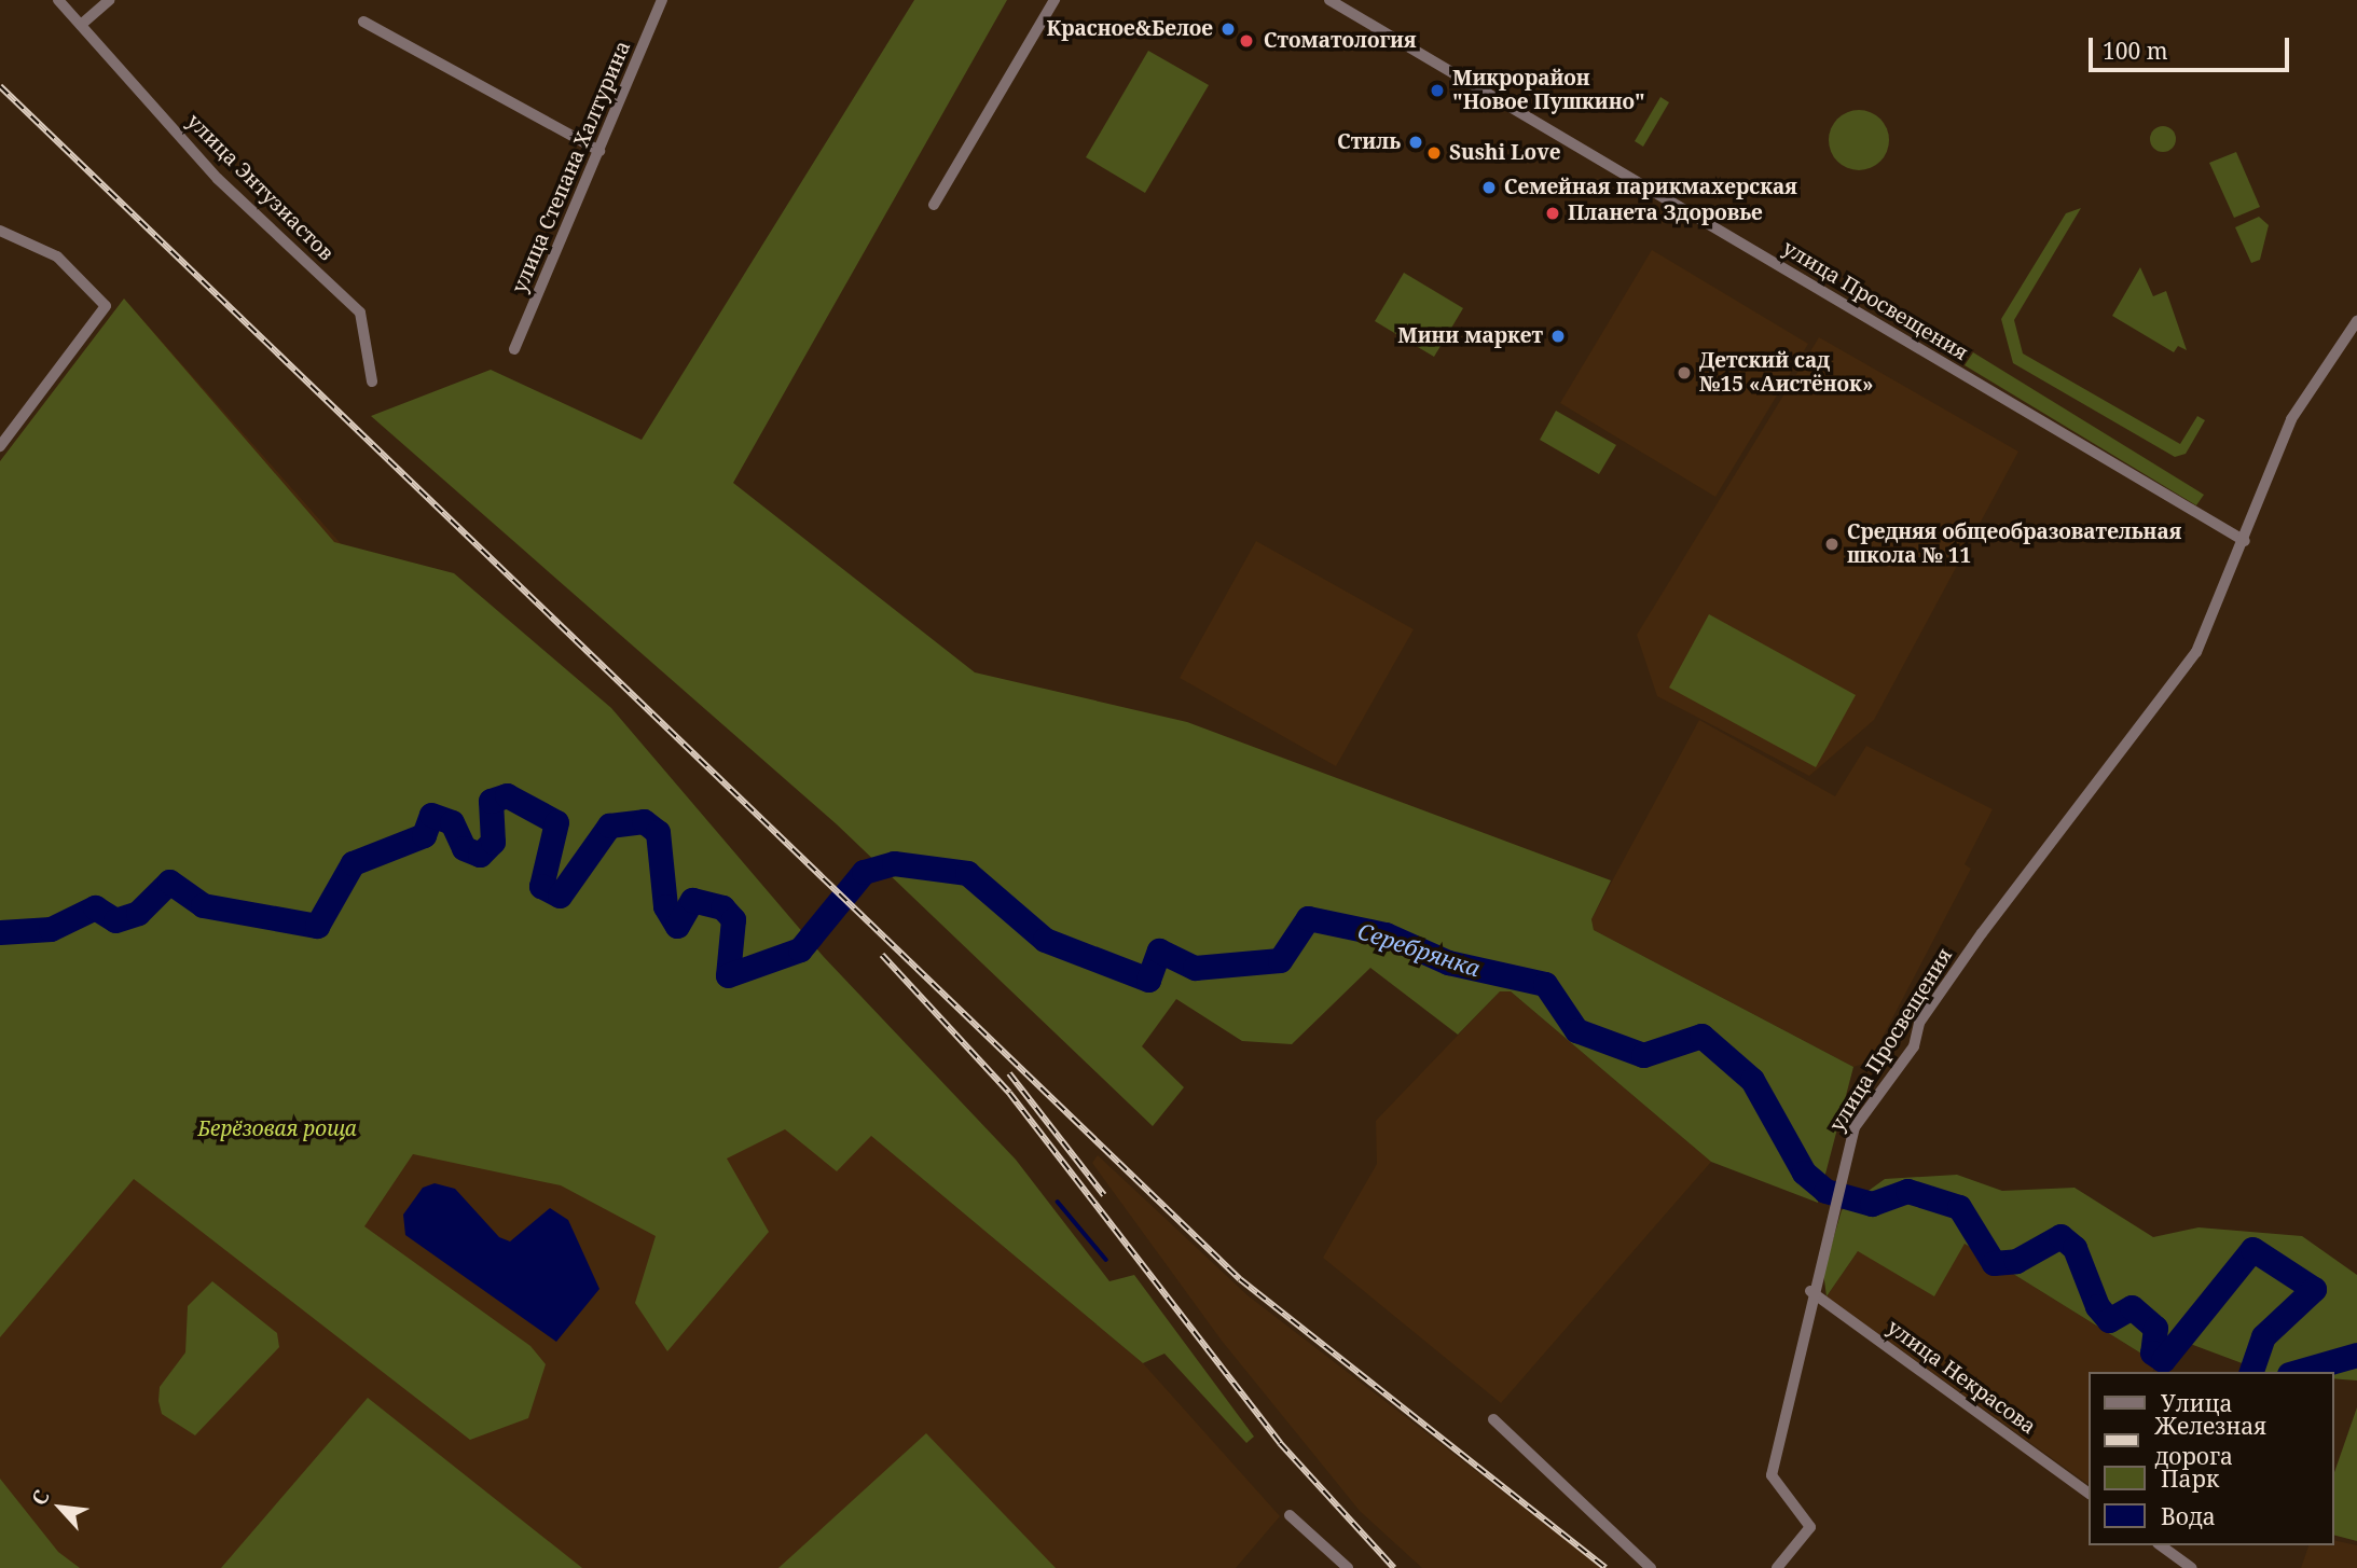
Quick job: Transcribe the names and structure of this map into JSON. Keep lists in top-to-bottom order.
{
  "streets": {
    "street": [
      "улица Степана Халтурина",
      "улица Энтузиастов",
      "улица Просвещения",
      "улица Некрасова"
    ]
  },
  "crossings": [
    ["улица Просвещения", "улица Некрасова"]
  ],
  "water": ["Серебрянка"],
  "parks": ["Берёзовая роща"],
  "places": [
    "Красное&Белое",
    "Стоматология",
    "Микрорайон \"Новое Пушкино\"",
    "Стиль",
    "Sushi Love",
    "Семейная парикмахерская",
    "Планета Здоровье",
    "Мини маркет",
    "Детский сад №15 «Аистёнок»",
    "Средняя общеобразовательная школа № 11"
  ],
  "legend": [
    "Улица",
    "Железная дорога",
    "Парк",
    "Вода"
  ],
  "scale_bar": "100 m",
  "north": "top left"
}
